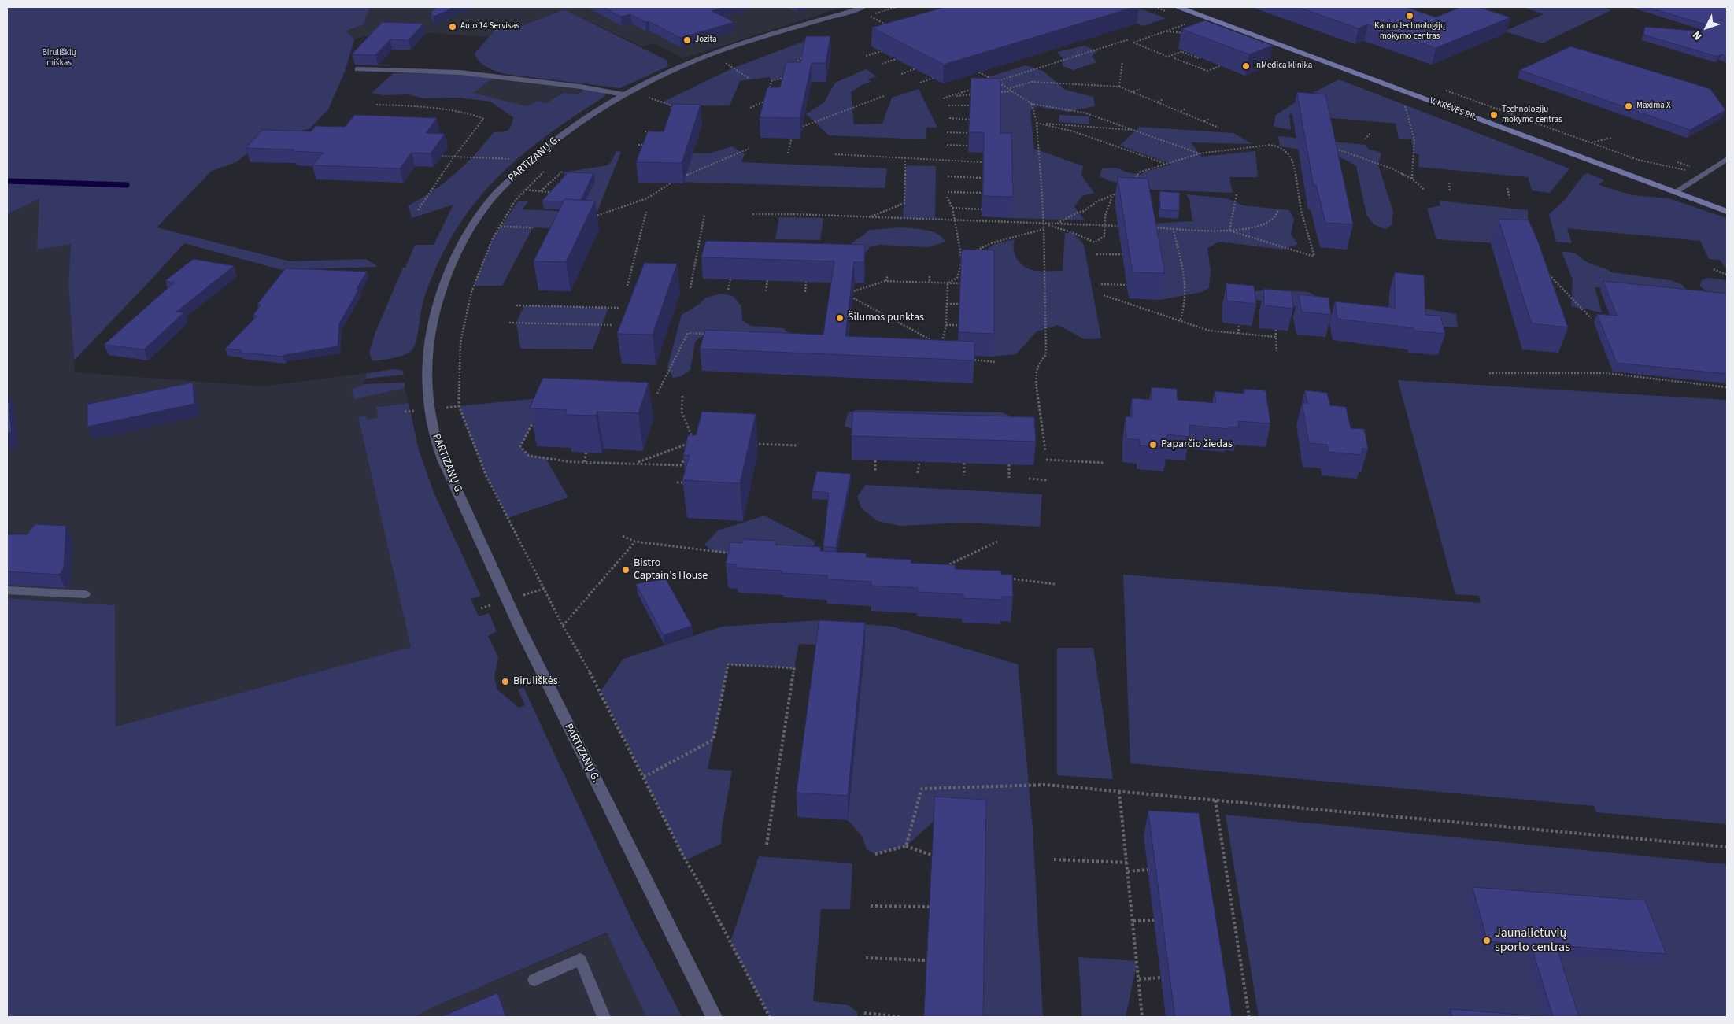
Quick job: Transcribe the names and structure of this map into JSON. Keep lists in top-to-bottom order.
{
  "streets": {
    "main road": ["V. KRĖVĖS PR."],
    "street": ["PARTIZANŲ G."]
  },
  "parks": ["Biruliškių miškas"],
  "places": [
    "Kauno technologijų mokymo centras",
    "Auto 14 Servisas",
    "Jozita",
    "InMedica klinika",
    "Maxima X",
    "Technologijų mokymo centras",
    "Šilumos punktas",
    "Paparčio žiedas",
    "Bistro Captain's House",
    "Biruliškės",
    "Jaunalietuvių sporto centras"
  ],
  "north": "bottom left"
}
